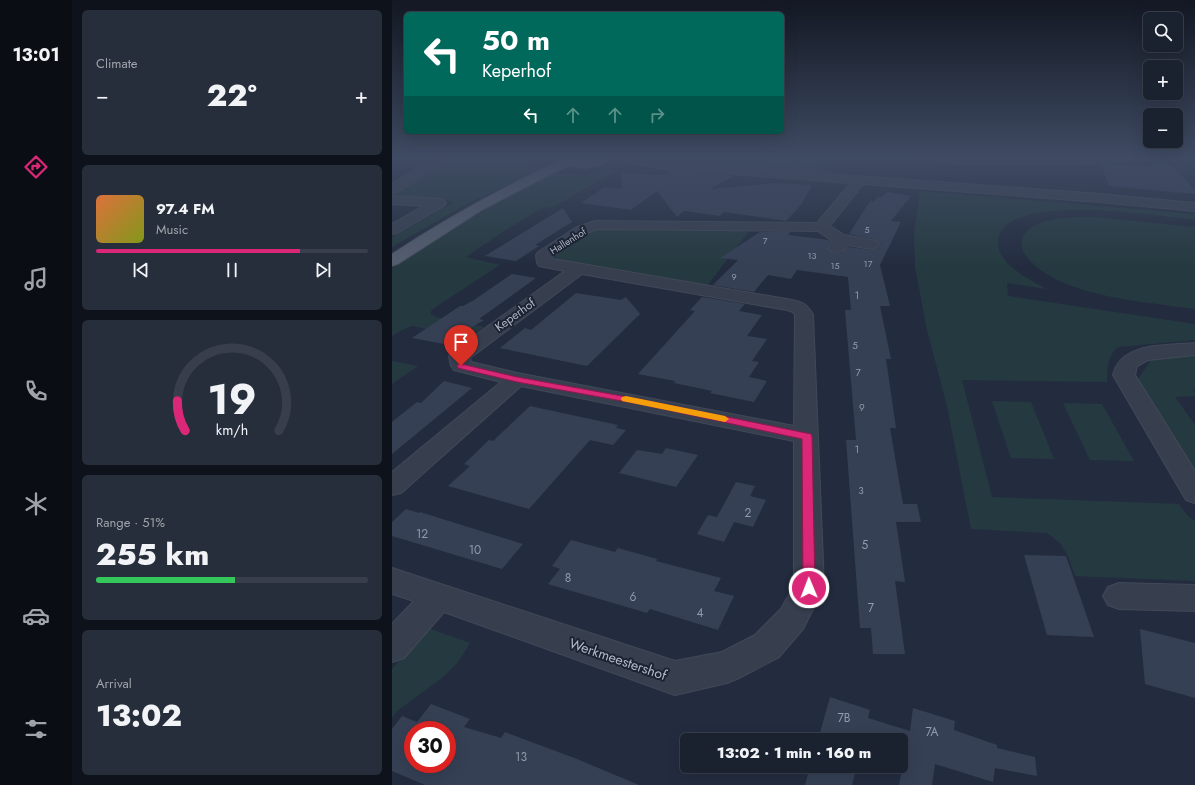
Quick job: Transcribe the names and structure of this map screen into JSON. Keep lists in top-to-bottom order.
{
  "streets": {
    "street": ["Hallenhof", "Keperhof", "Werkmeestershof"]
  },
  "crossings": [
    ["Hallenhof", "Keperhof"],
    ["Hallenhof", "Werkmeestershof"],
    ["Keperhof", "Werkmeestershof"]
  ],
  "house_numbers": [
    "5",
    "7",
    "13",
    "17",
    "15",
    "9",
    "1",
    "5",
    "7",
    "9",
    "1",
    "3",
    "2",
    "12",
    "5",
    "10",
    "8",
    "6",
    "7",
    "4",
    "7B",
    "7A",
    "13"
  ],
  "page": {
    "tabs": "13:01",
    "tile": [
      "Climate",
      ["Range · 51%", "255 km"],
      ["Arrival", "13:02"]
    ],
    "map_buttons": ["+", "−"],
    "turn": ["50 m", "Keperhof"],
    "heat": ["−", "22°", "+"],
    "song": ["97.4 FM", "Music"],
    "limit": "30",
    "trip": "13:02 · 1 min · 160 m",
    "gauge": ["19", "km/h"]
  }
}
